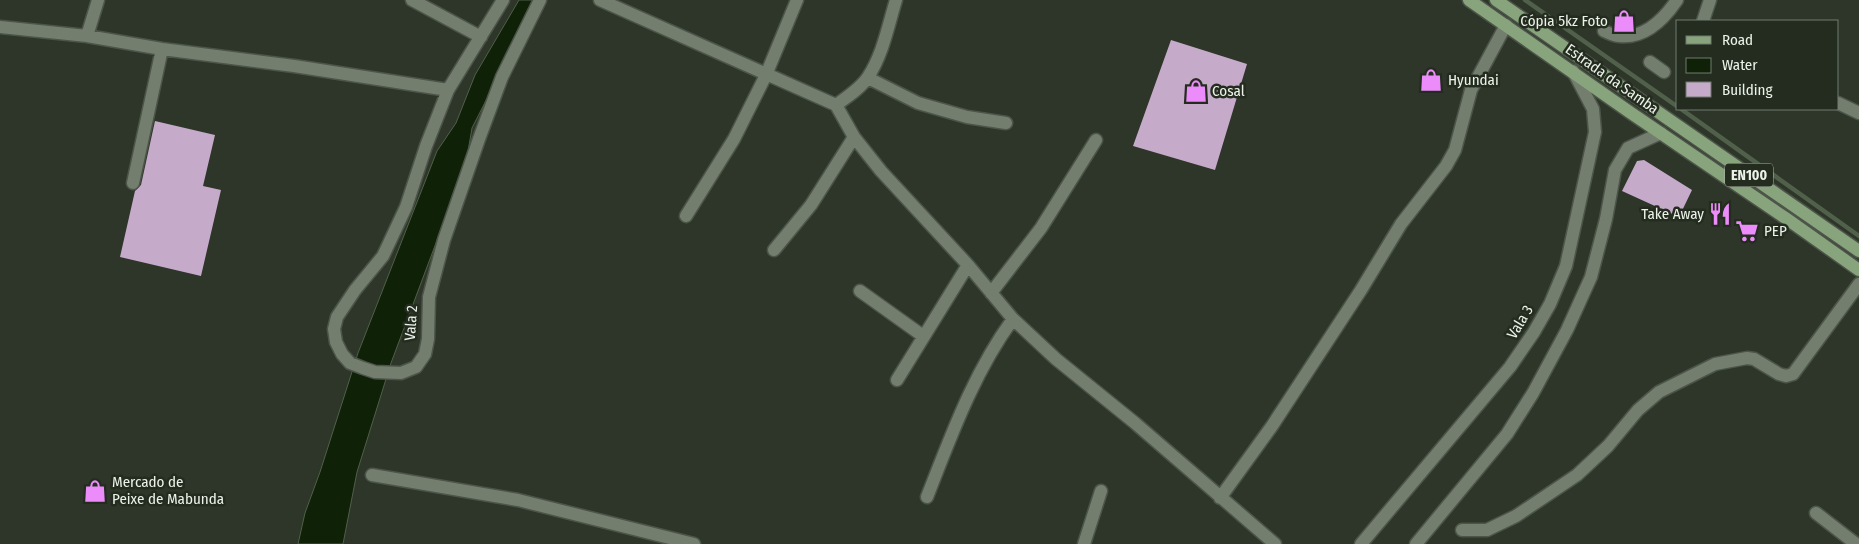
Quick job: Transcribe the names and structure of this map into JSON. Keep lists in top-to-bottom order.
{
  "streets": {
    "main road": ["Estrada da Samba", "EN100"],
    "street": ["Vala 3", "Vala 2"]
  },
  "crossings": [
    ["Estrada da Samba", "Vala 3"]
  ],
  "places": {
    "shop": [
      "Cópia 5kz Foto",
      "Hyundai",
      "Cosal",
      "Mercado de Peixe de Mabunda"
    ],
    "restaurant": ["Take Away"],
    "supermarket": ["PEP"]
  },
  "legend": ["Road", "Water", "Building"]
}
